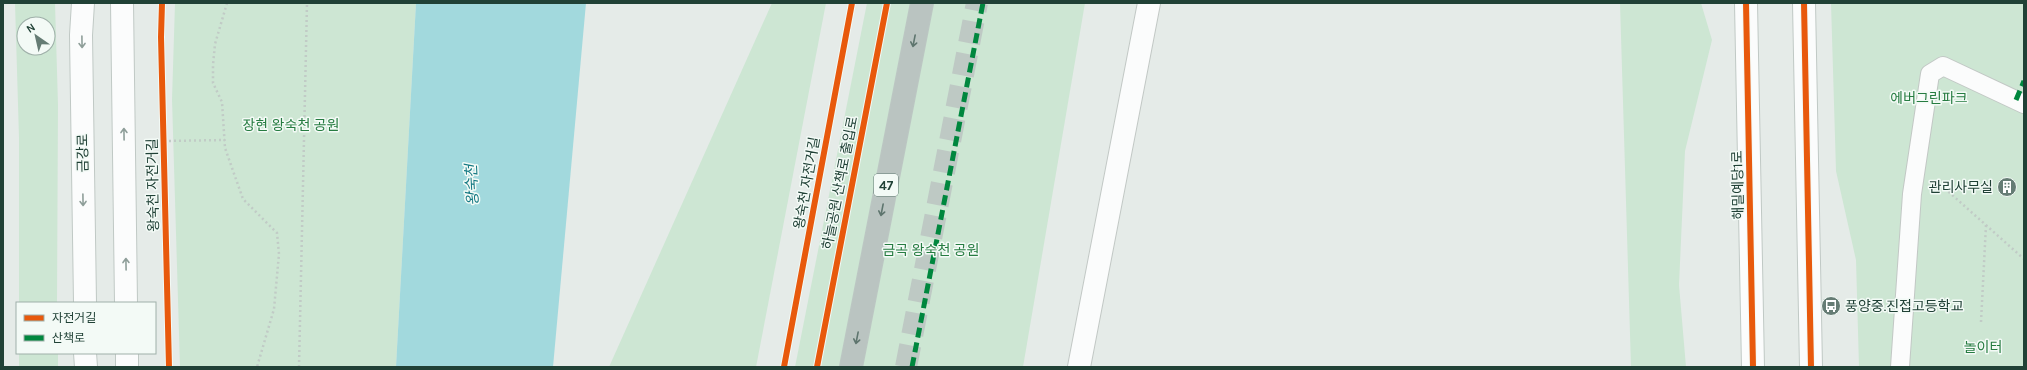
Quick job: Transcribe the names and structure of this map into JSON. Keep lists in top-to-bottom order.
{
  "streets": {
    "highway": ["47"],
    "street": ["금강로", "해밀예당1로"],
    "cycle path": ["왕숙천 자전거길", "하늘공원 산책로 출입로"]
  },
  "water": ["왕숙천"],
  "parks": [
    "에버그린파크",
    "장현 왕숙천 공원",
    "금곡 왕숙천 공원",
    "놀이터"
  ],
  "places": {
    "building": ["관리사무실"],
    "bus stop": ["풍양중.진접고등학교"]
  },
  "legend": ["자전거길", "산책로"],
  "north": "top left"
}
